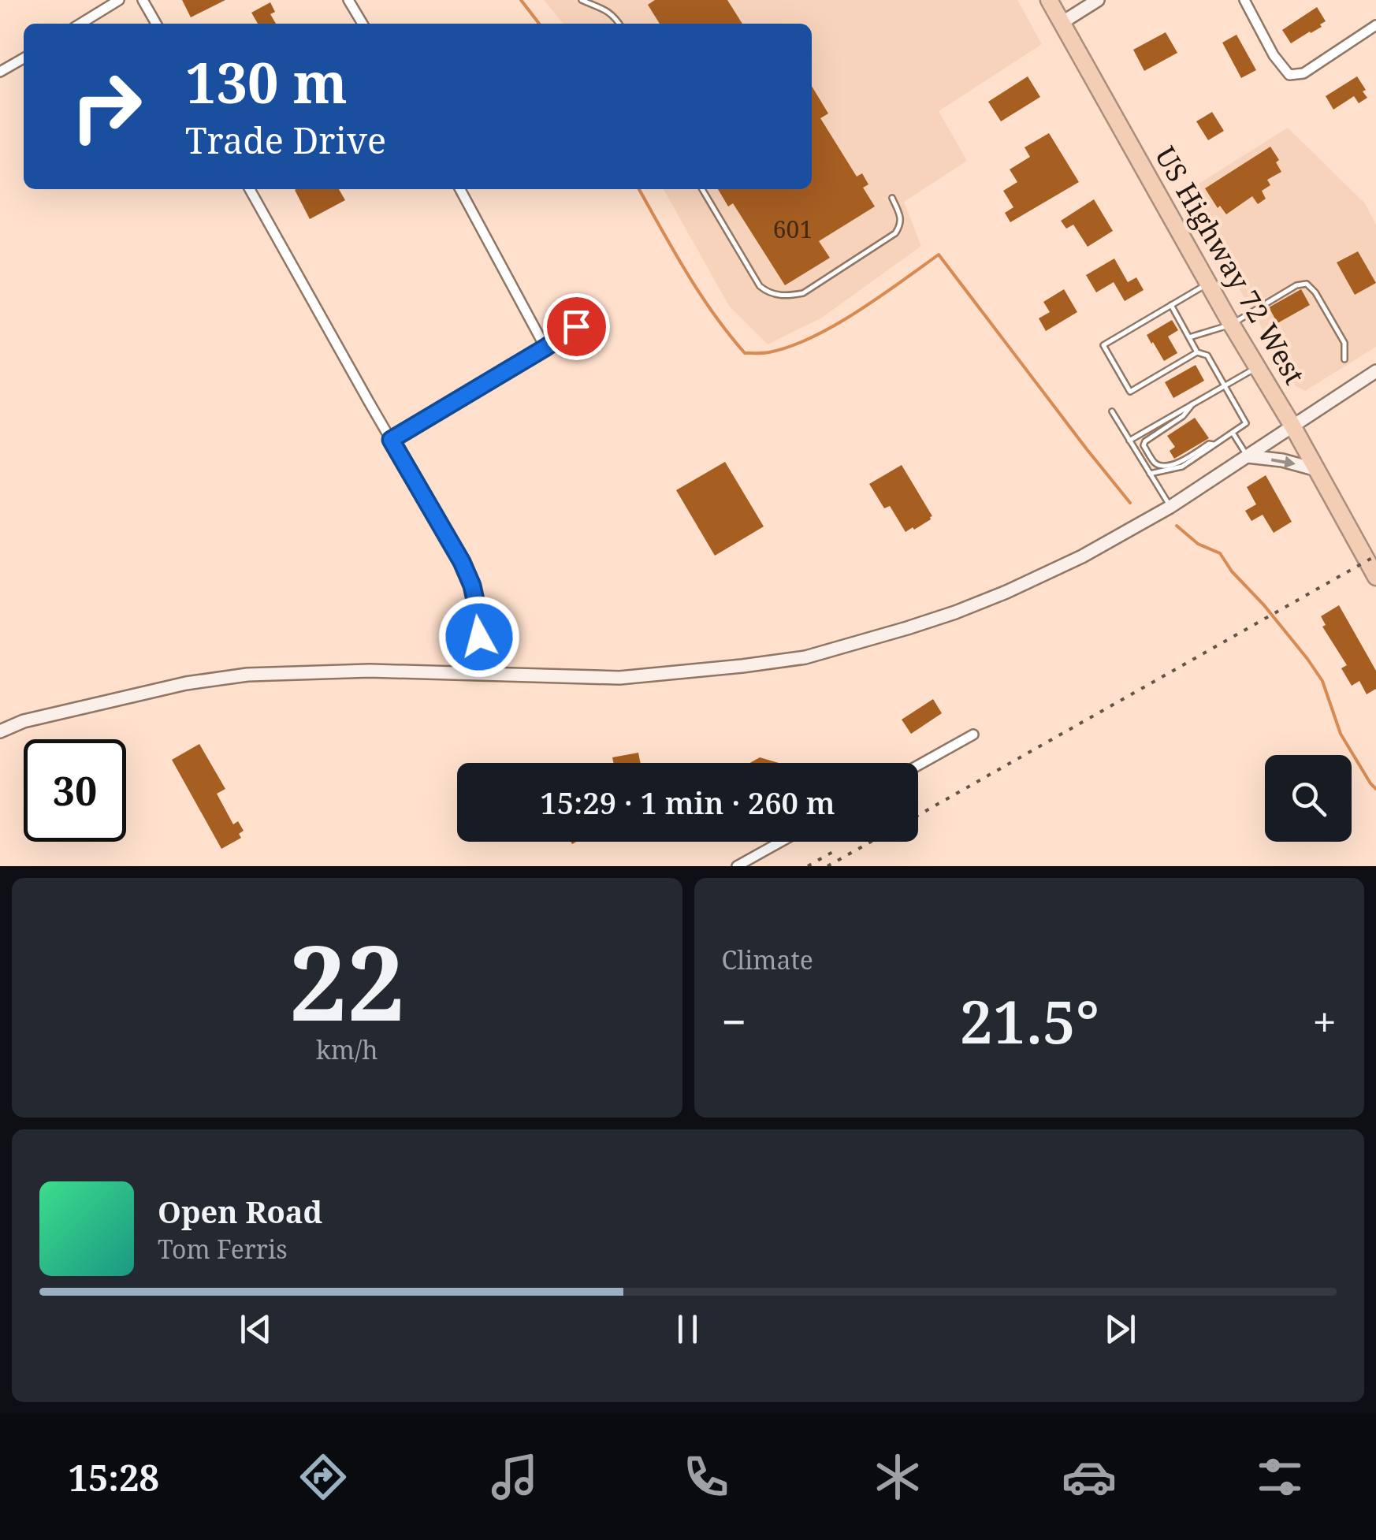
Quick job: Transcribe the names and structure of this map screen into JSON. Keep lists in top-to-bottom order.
{
  "streets": {
    "highway": ["US Highway 72 West"]
  },
  "house_numbers": ["601"],
  "page": {
    "turn": ["130 m", "Trade Drive"],
    "limit": "30",
    "trip": "15:29 · 1 min · 260 m",
    "tile": [
      ["22", "km/h"],
      "Climate"
    ],
    "heat": ["−", "21.5°", "+"],
    "song": ["Open Road", "Tom Ferris"],
    "tabs": "15:28"
  }
}
